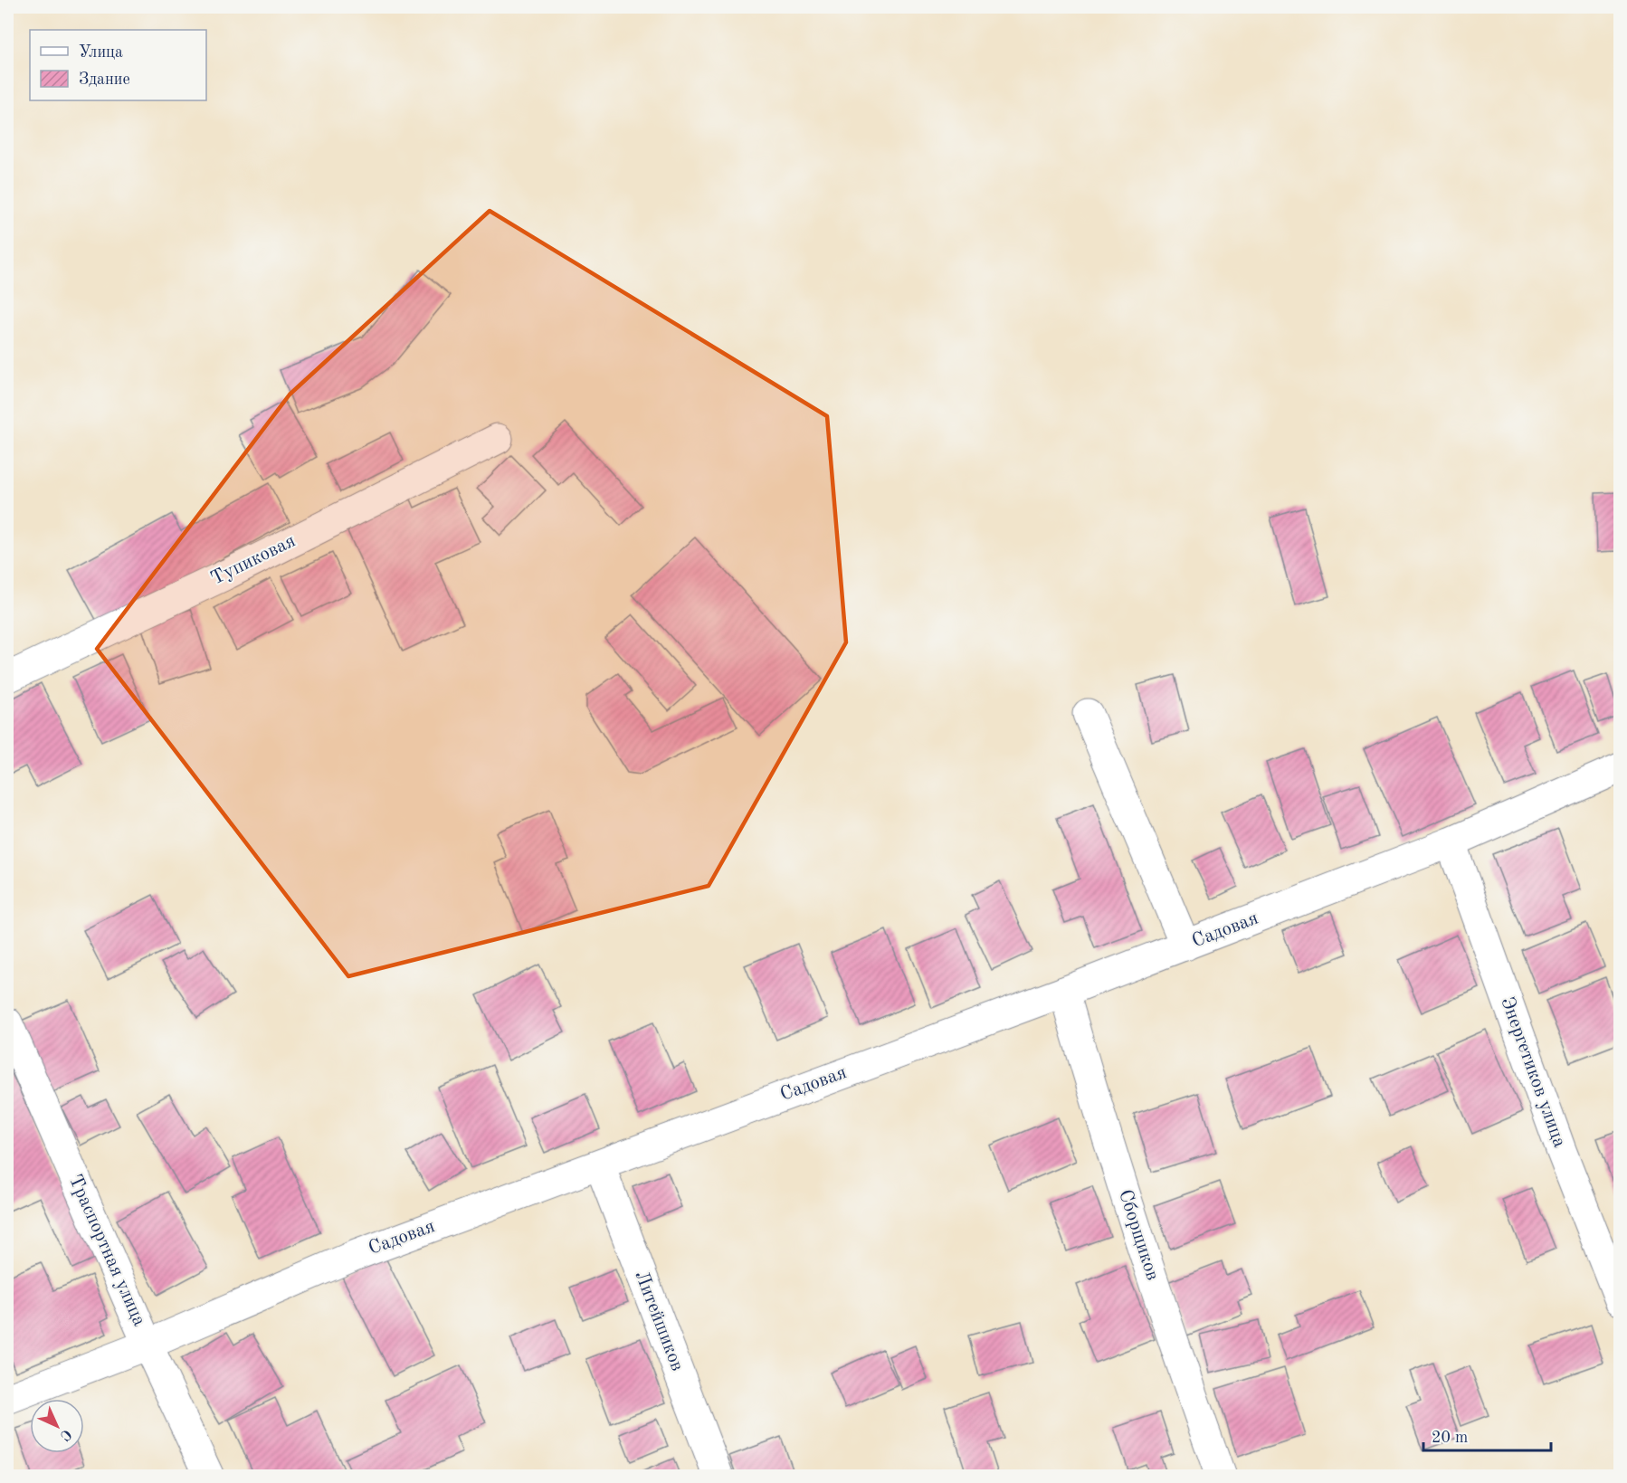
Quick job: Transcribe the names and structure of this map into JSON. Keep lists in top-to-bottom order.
{
  "streets": {
    "street": [
      "Тупиковая",
      "Садовая",
      "Энергетиков улица",
      "Сборщиков",
      "Траспортная улица",
      "Литейшиков"
    ]
  },
  "crossings": [
    ["Садовая", "Энергетиков улица"],
    ["Садовая", "Сборщиков"],
    ["Садовая", "Траспортная улица"],
    ["Садовая", "Литейшиков"]
  ],
  "legend": ["Улица", "Здание"],
  "scale_bar": "20 m",
  "north": "bottom right"
}
